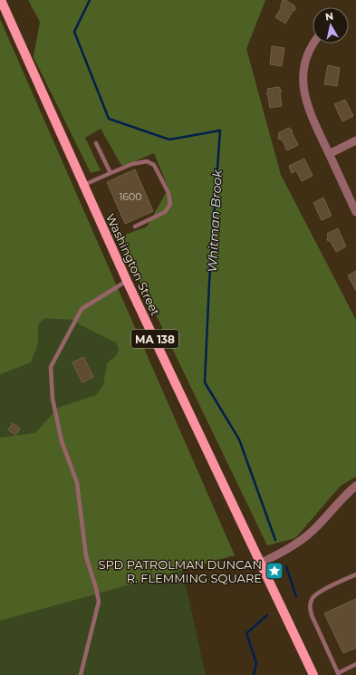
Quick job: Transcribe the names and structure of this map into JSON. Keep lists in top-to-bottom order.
{
  "streets": {
    "main road": ["Washington Street", "MA 138"]
  },
  "water": ["Whitman Brook"],
  "places": {
    "place": ["SPD PATROLMAN DUNCAN R. FLEMMING SQUARE"]
  },
  "house_numbers": ["1600"],
  "north": "top"
}
